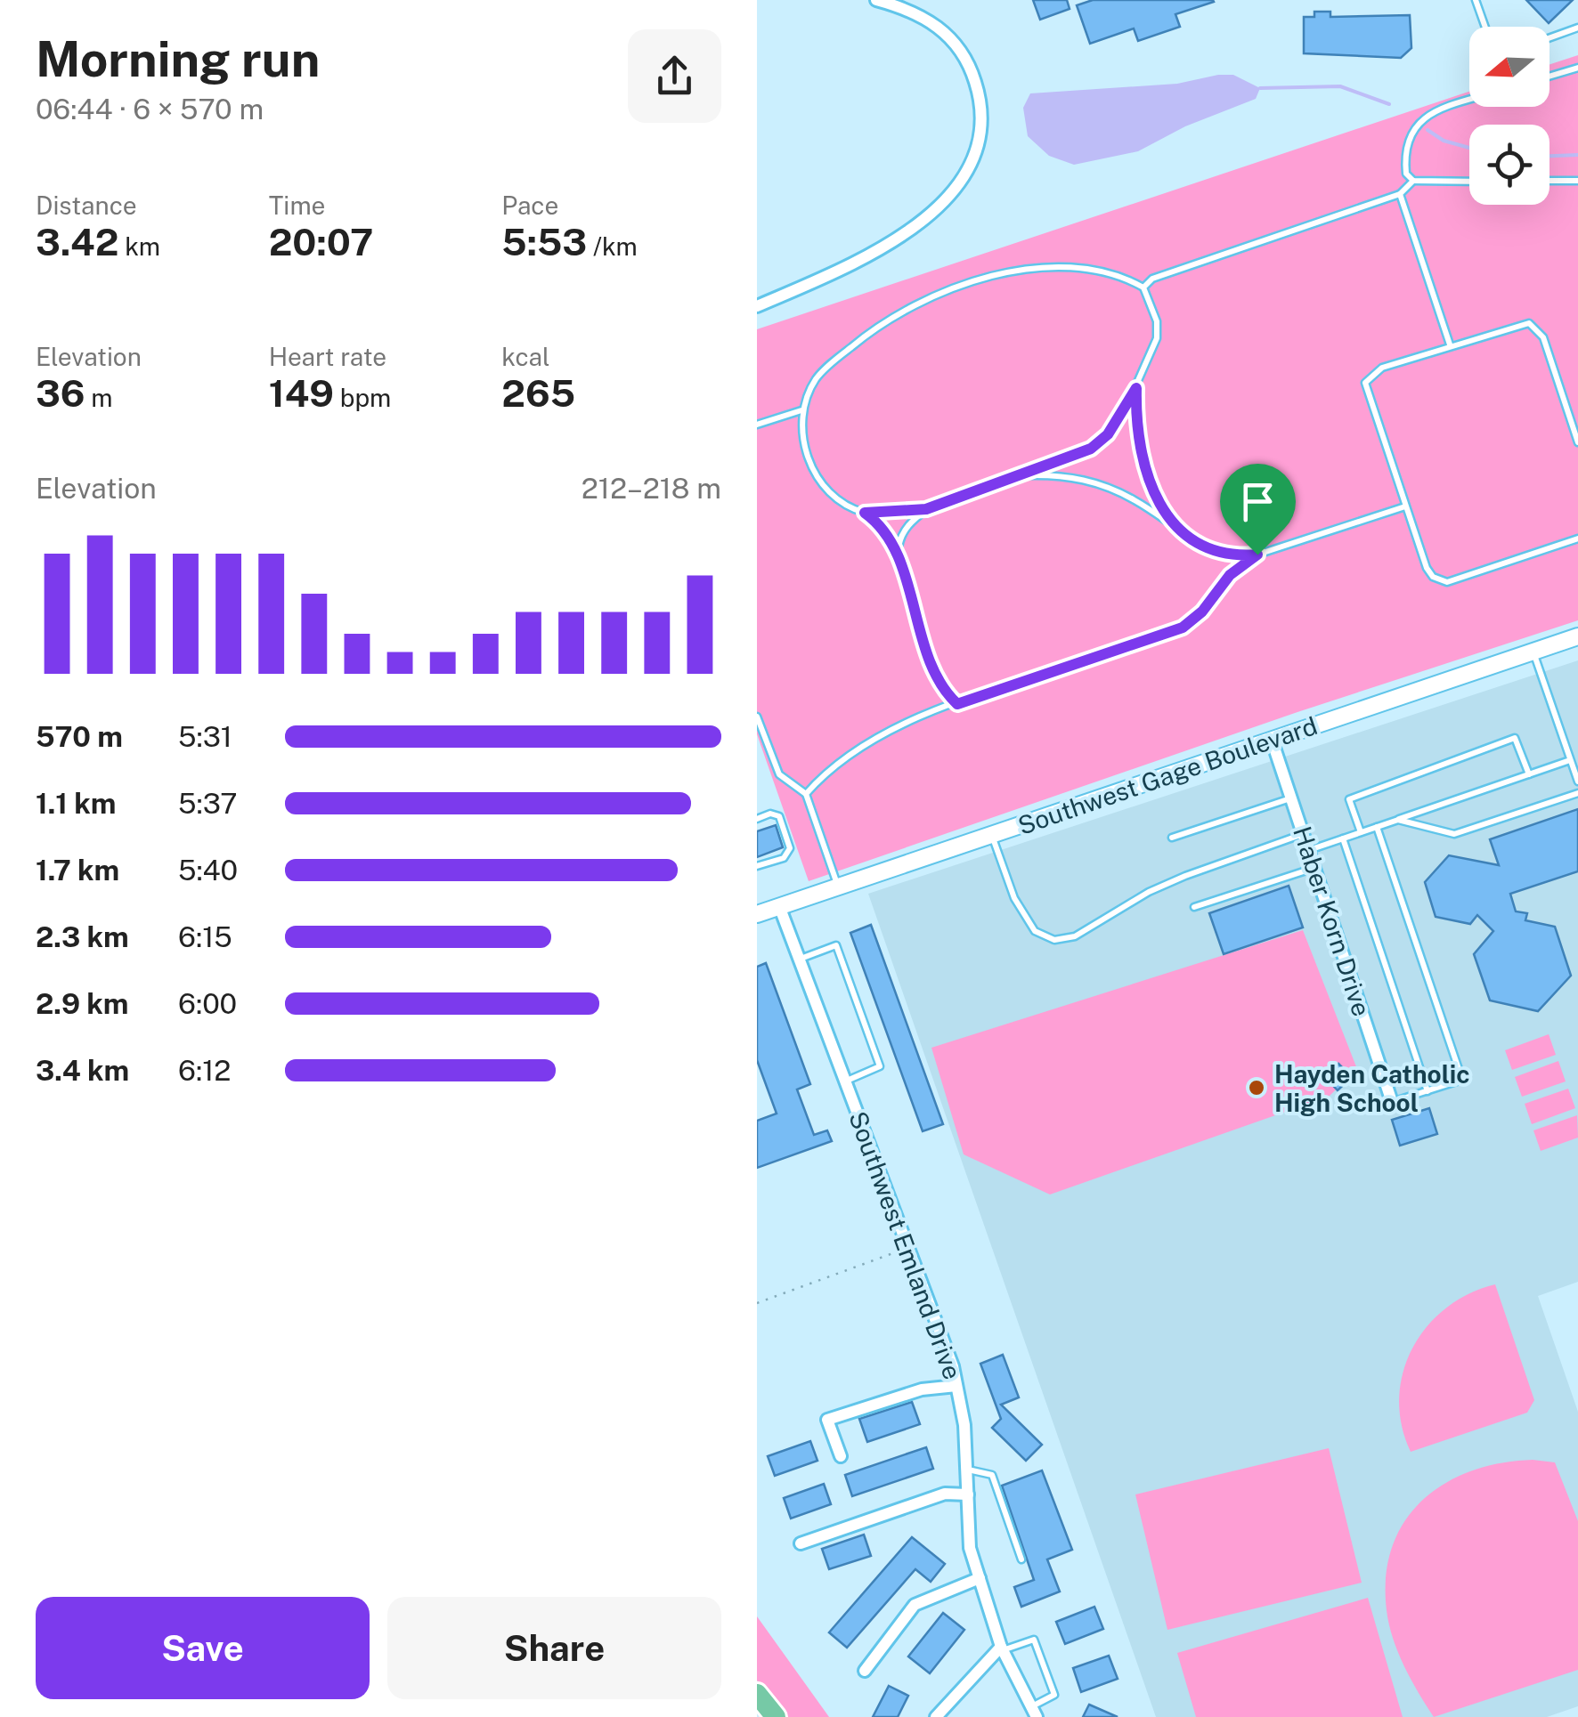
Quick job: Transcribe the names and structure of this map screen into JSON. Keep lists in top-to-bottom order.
{
  "streets": {
    "main road": ["Southwest Gage Boulevard"],
    "street": ["Haber Korn Drive", "Southwest Emland Drive"]
  },
  "crossings": [
    ["Southwest Gage Boulevard", "Haber Korn Drive"],
    ["Southwest Gage Boulevard", "Southwest Emland Drive"]
  ],
  "places": ["Hayden Catholic High School"],
  "north": "left",
  "page": {
    "heading": ["Morning run", "06:44 · 6 × 570 m"],
    "stats": [
      ["Distance", "3.42 km"],
      ["Time", "20:07"],
      ["Pace", "5:53 /km"],
      ["Elevation", "36 m"],
      ["Heart rate", "149 bpm"],
      ["kcal", "265"]
    ],
    "chart": ["Elevation", "212–218 m"],
    "list": [
      {
        "name": "570 m",
        "note": "5:31"
      },
      {
        "name": "1.1 km",
        "note": "5:37"
      },
      {
        "name": "1.7 km",
        "note": "5:40"
      },
      {
        "name": "2.3 km",
        "note": "6:15"
      },
      {
        "name": "2.9 km",
        "note": "6:00"
      },
      {
        "name": "3.4 km",
        "note": "6:12"
      }
    ],
    "buttons": ["Save", "Share"]
  }
}
